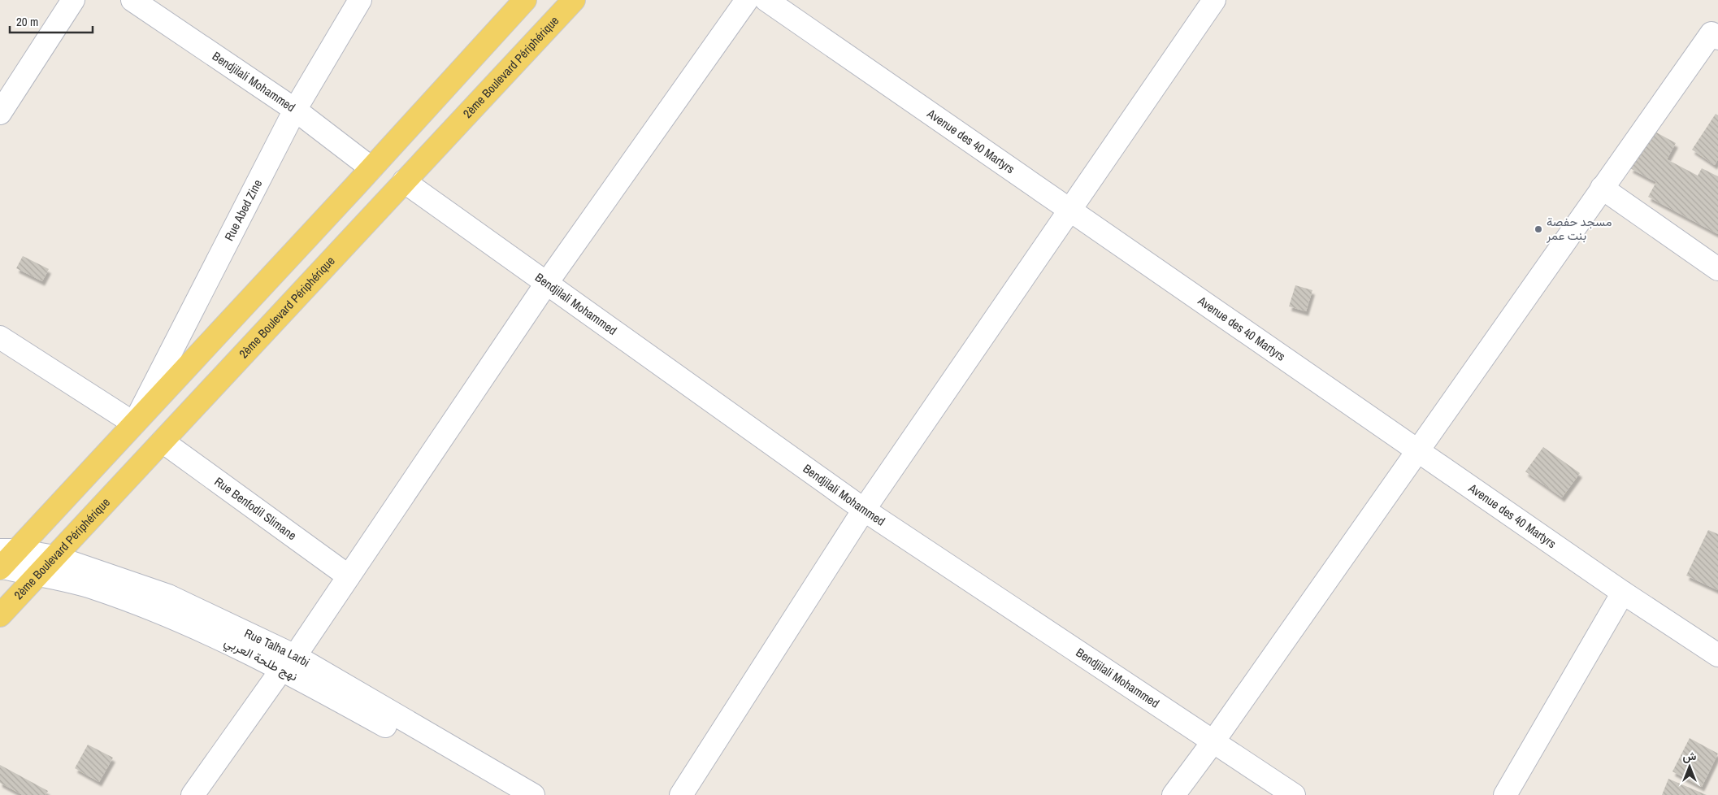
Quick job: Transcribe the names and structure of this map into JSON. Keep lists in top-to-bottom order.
{
  "streets": {
    "main road": ["2ème Boulevard Périphérique"],
    "street": [
      "Bendjilali Mohammed",
      "Avenue des 40 Martyrs",
      "Rue Abed Zine",
      "Rue Benfodil Slimane",
      "Rue Talha Larbi",
      "نهج طلحة العربي"
    ]
  },
  "crossings": [
    ["2ème Boulevard Périphérique", "Bendjilali Mohammed"],
    ["2ème Boulevard Périphérique", "Rue Benfodil Slimane"],
    ["2ème Boulevard Périphérique", "Rue Talha Larbi"],
    ["2ème Boulevard Périphérique", "نهج طلحة العربي"],
    ["Bendjilali Mohammed", "Rue Abed Zine"],
    ["Rue Talha Larbi", "نهج طلحة العربي"]
  ],
  "places": ["مسجد حفصة بنت عمر"],
  "scale_bar": "20 m",
  "north": "top"
}
